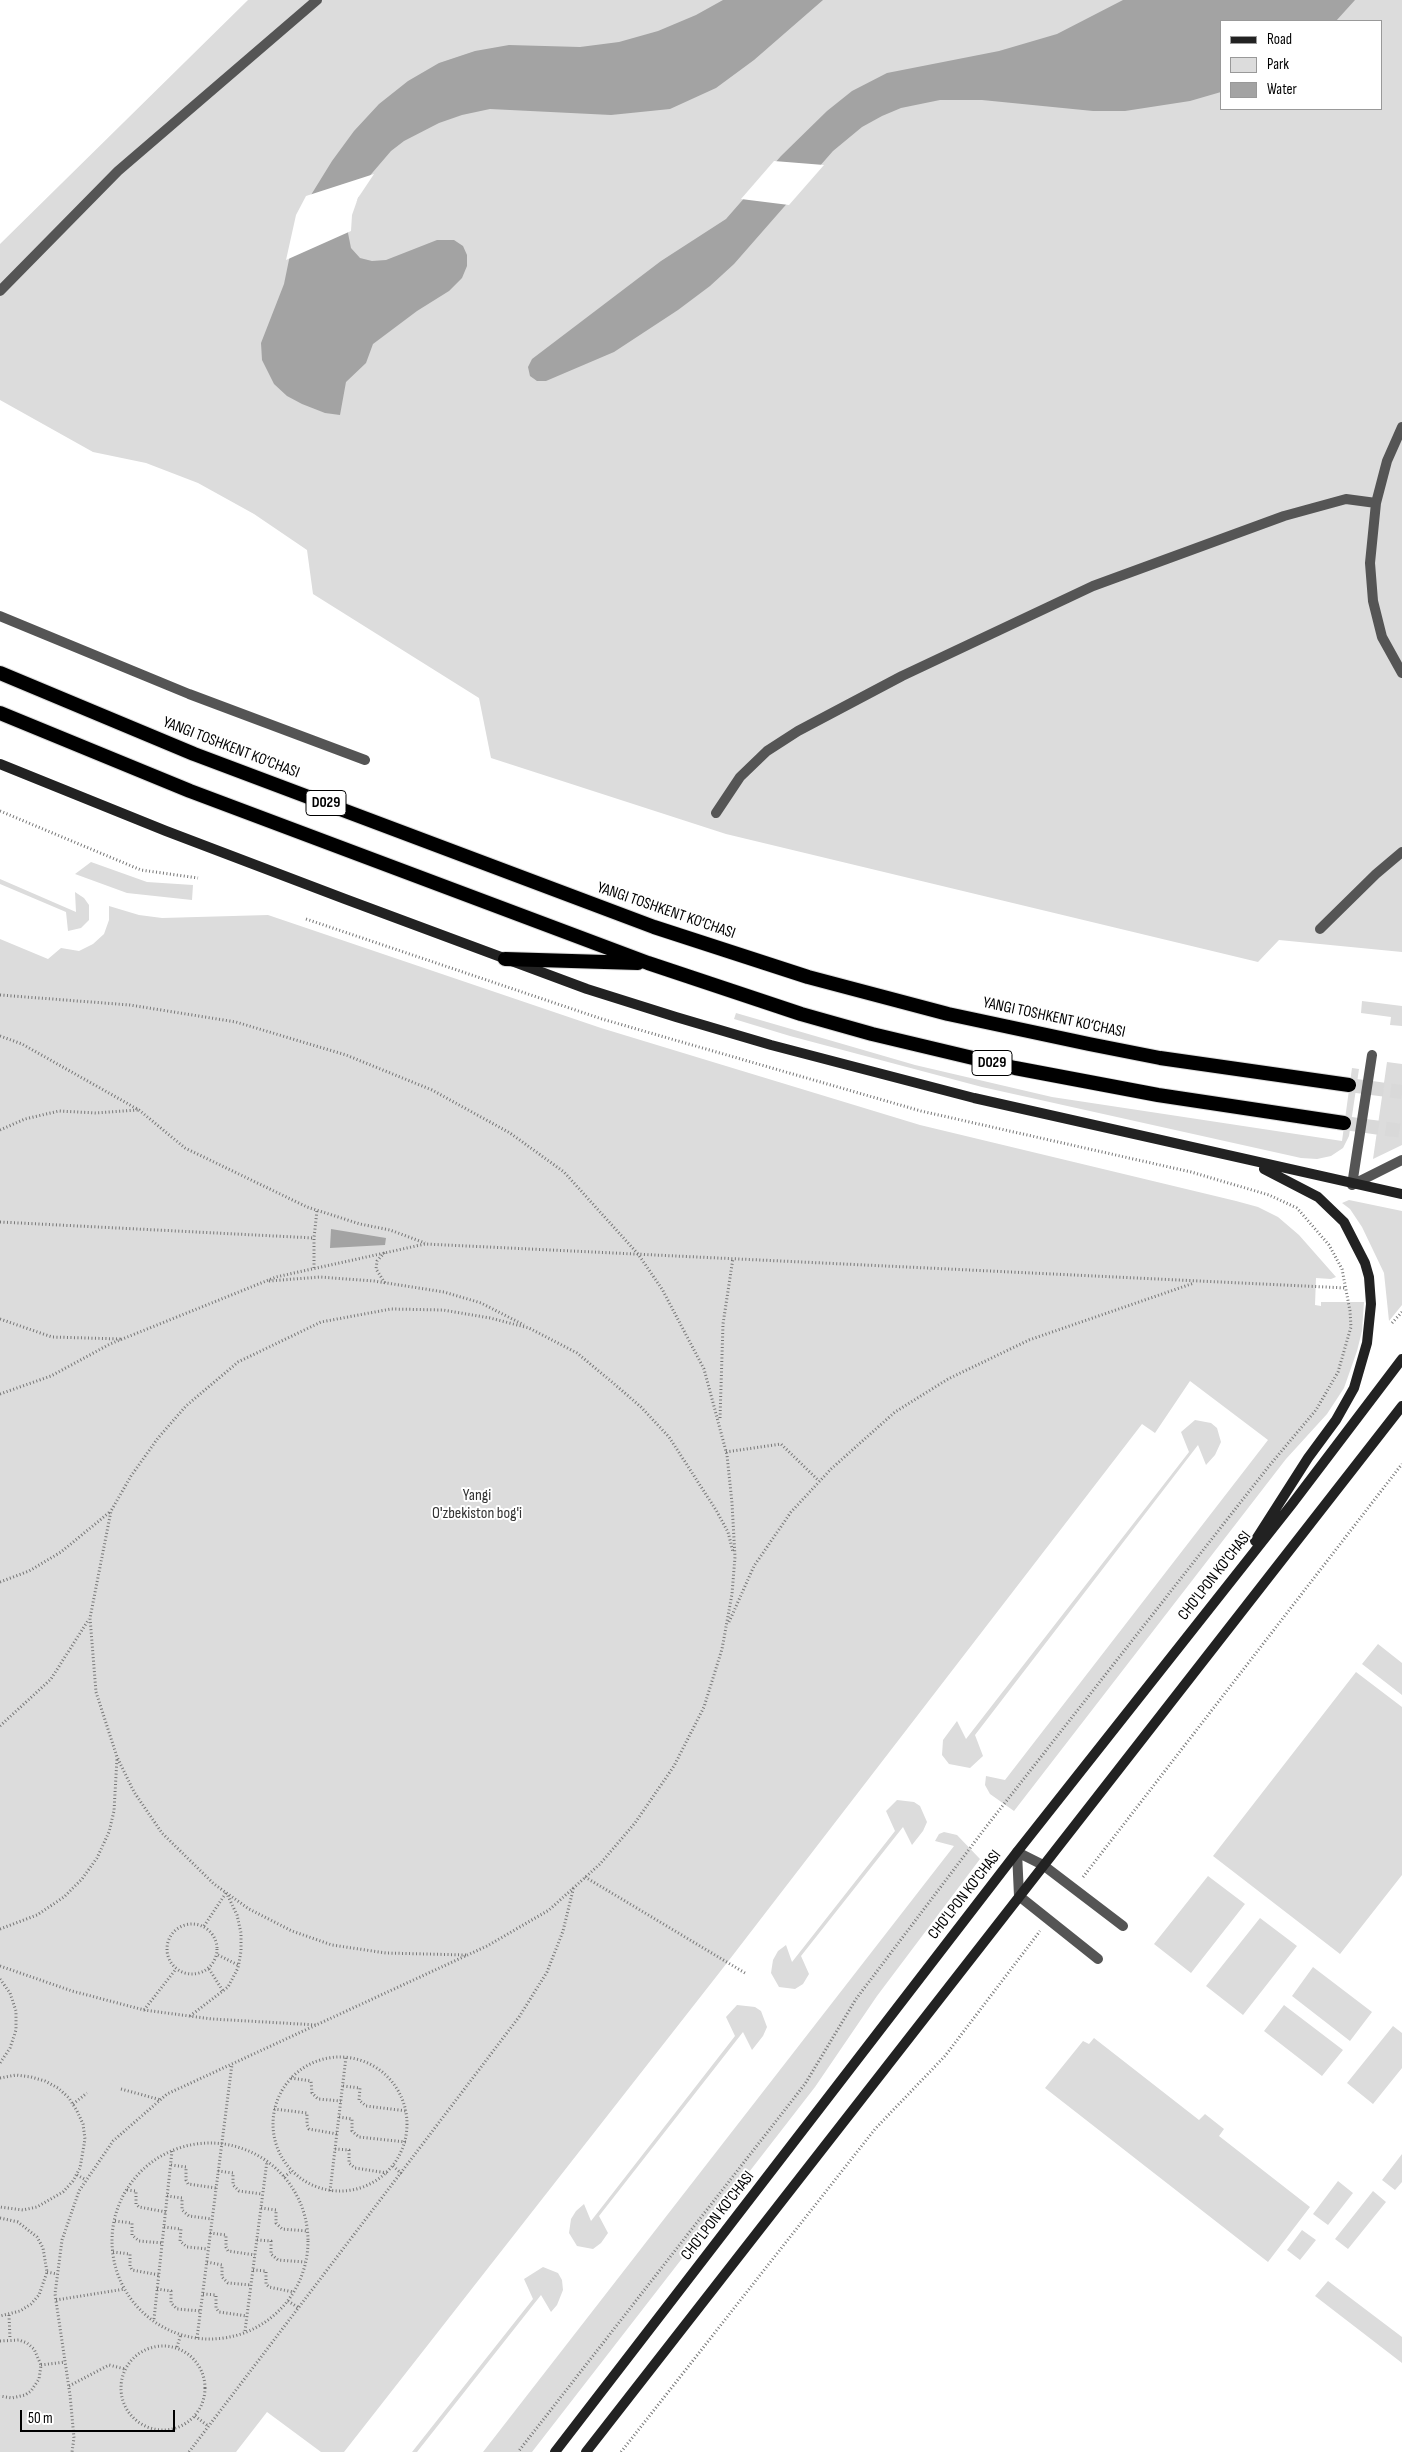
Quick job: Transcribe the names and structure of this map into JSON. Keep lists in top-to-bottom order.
{
  "streets": {
    "highway": ["YANGI TOSHKENT KO‘CHASI", "D029"],
    "main road": ["CHO'LPON KO'CHASI"]
  },
  "parks": ["Yangi O'zbekiston bog'i"],
  "legend": ["Road", "Park", "Water"],
  "scale_bar": "50 m"
}
